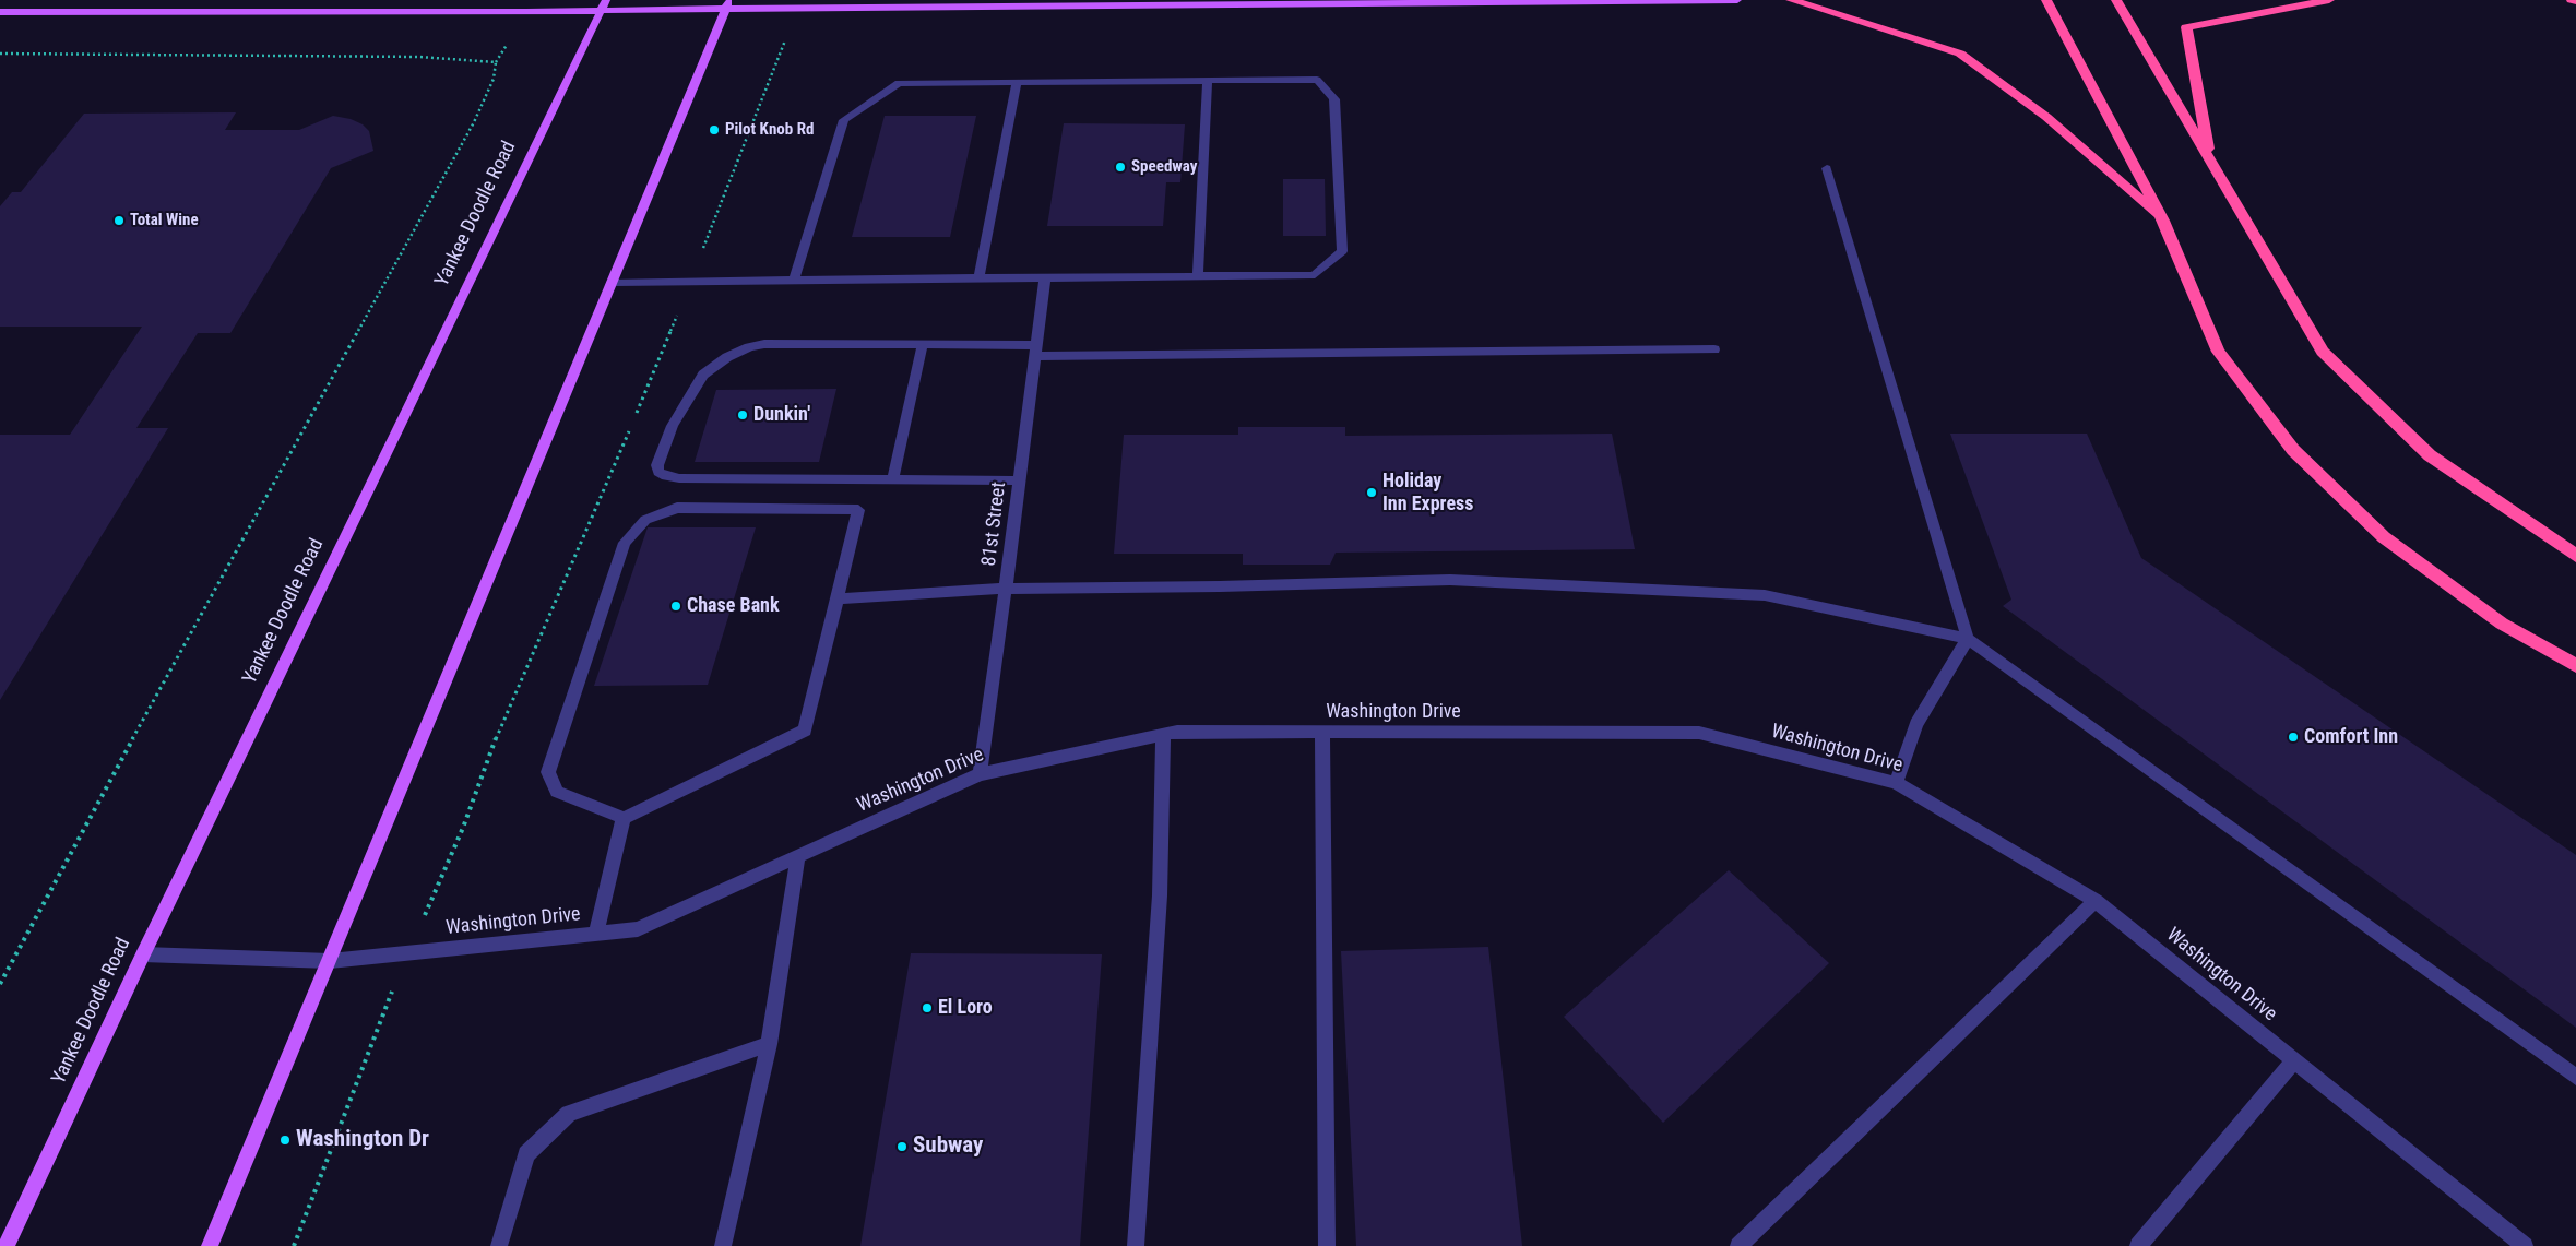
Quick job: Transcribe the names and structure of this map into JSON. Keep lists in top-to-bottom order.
{
  "streets": {
    "main road": ["Yankee Doodle Road"],
    "street": ["81st Street", "Washington Drive"]
  },
  "crossings": [
    ["Yankee Doodle Road", "Washington Drive"],
    ["81st Street", "Washington Drive"]
  ],
  "places": [
    "Pilot Knob Rd",
    "Speedway",
    "Total Wine",
    "Dunkin'",
    "Holiday Inn Express",
    "Chase Bank",
    "Comfort Inn",
    "El Loro",
    "Washington Dr",
    "Subway"
  ]
}
